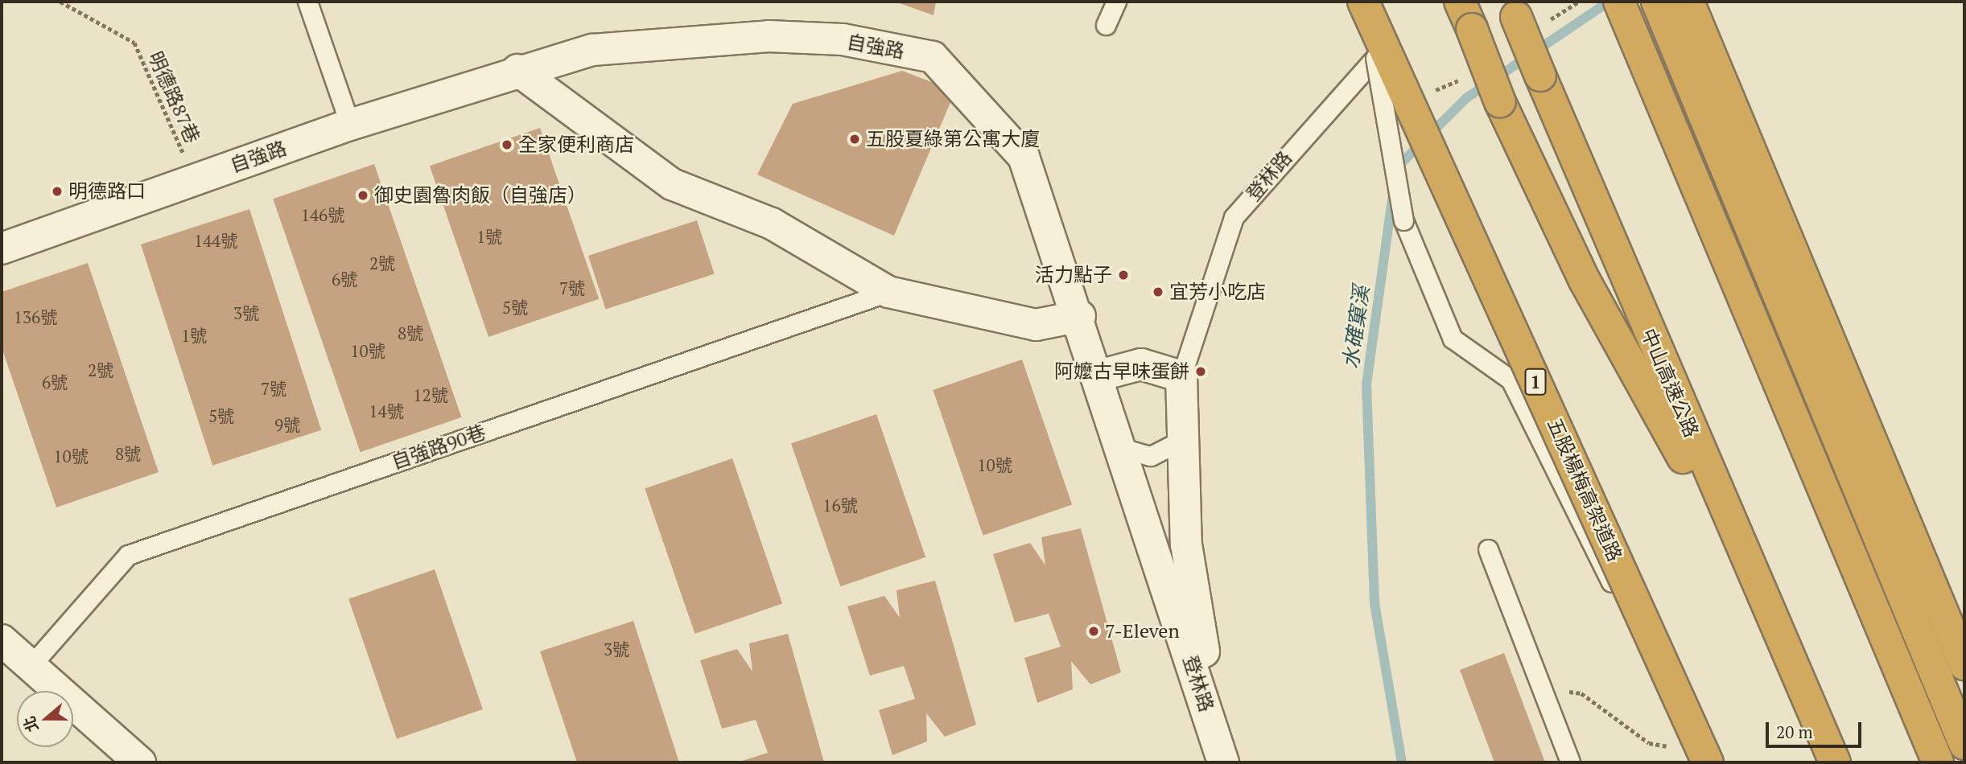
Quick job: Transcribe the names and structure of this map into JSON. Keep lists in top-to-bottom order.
{
  "streets": {
    "highway": ["1", "中山高速公路", "五股楊梅高架道路"],
    "street": ["自強路", "登林路"],
    "lane": ["自強路90巷"],
    "path": ["明德路87巷"]
  },
  "crossings": [
    ["自強路", "明德路87巷"],
    ["自強路", "登林路"]
  ],
  "water": ["水確窠溪"],
  "places": [
    "五股夏綠第公寓大廈",
    "全家便利商店",
    "明德路口",
    "御史園魯肉飯（自強店）",
    "活力點子",
    "宜芳小吃店",
    "阿嬤古早味蛋餅",
    "7-Eleven"
  ],
  "house_numbers": [
    "146號",
    "1號",
    "144號",
    "2號",
    "6號",
    "7號",
    "5號",
    "3號",
    "136號",
    "8號",
    "1號",
    "10號",
    "2號",
    "6號",
    "7號",
    "12號",
    "14號",
    "5號",
    "9號",
    "8號",
    "10號",
    "10號",
    "16號",
    "3號"
  ],
  "scale_bar": "20 m",
  "north": "left"
}
